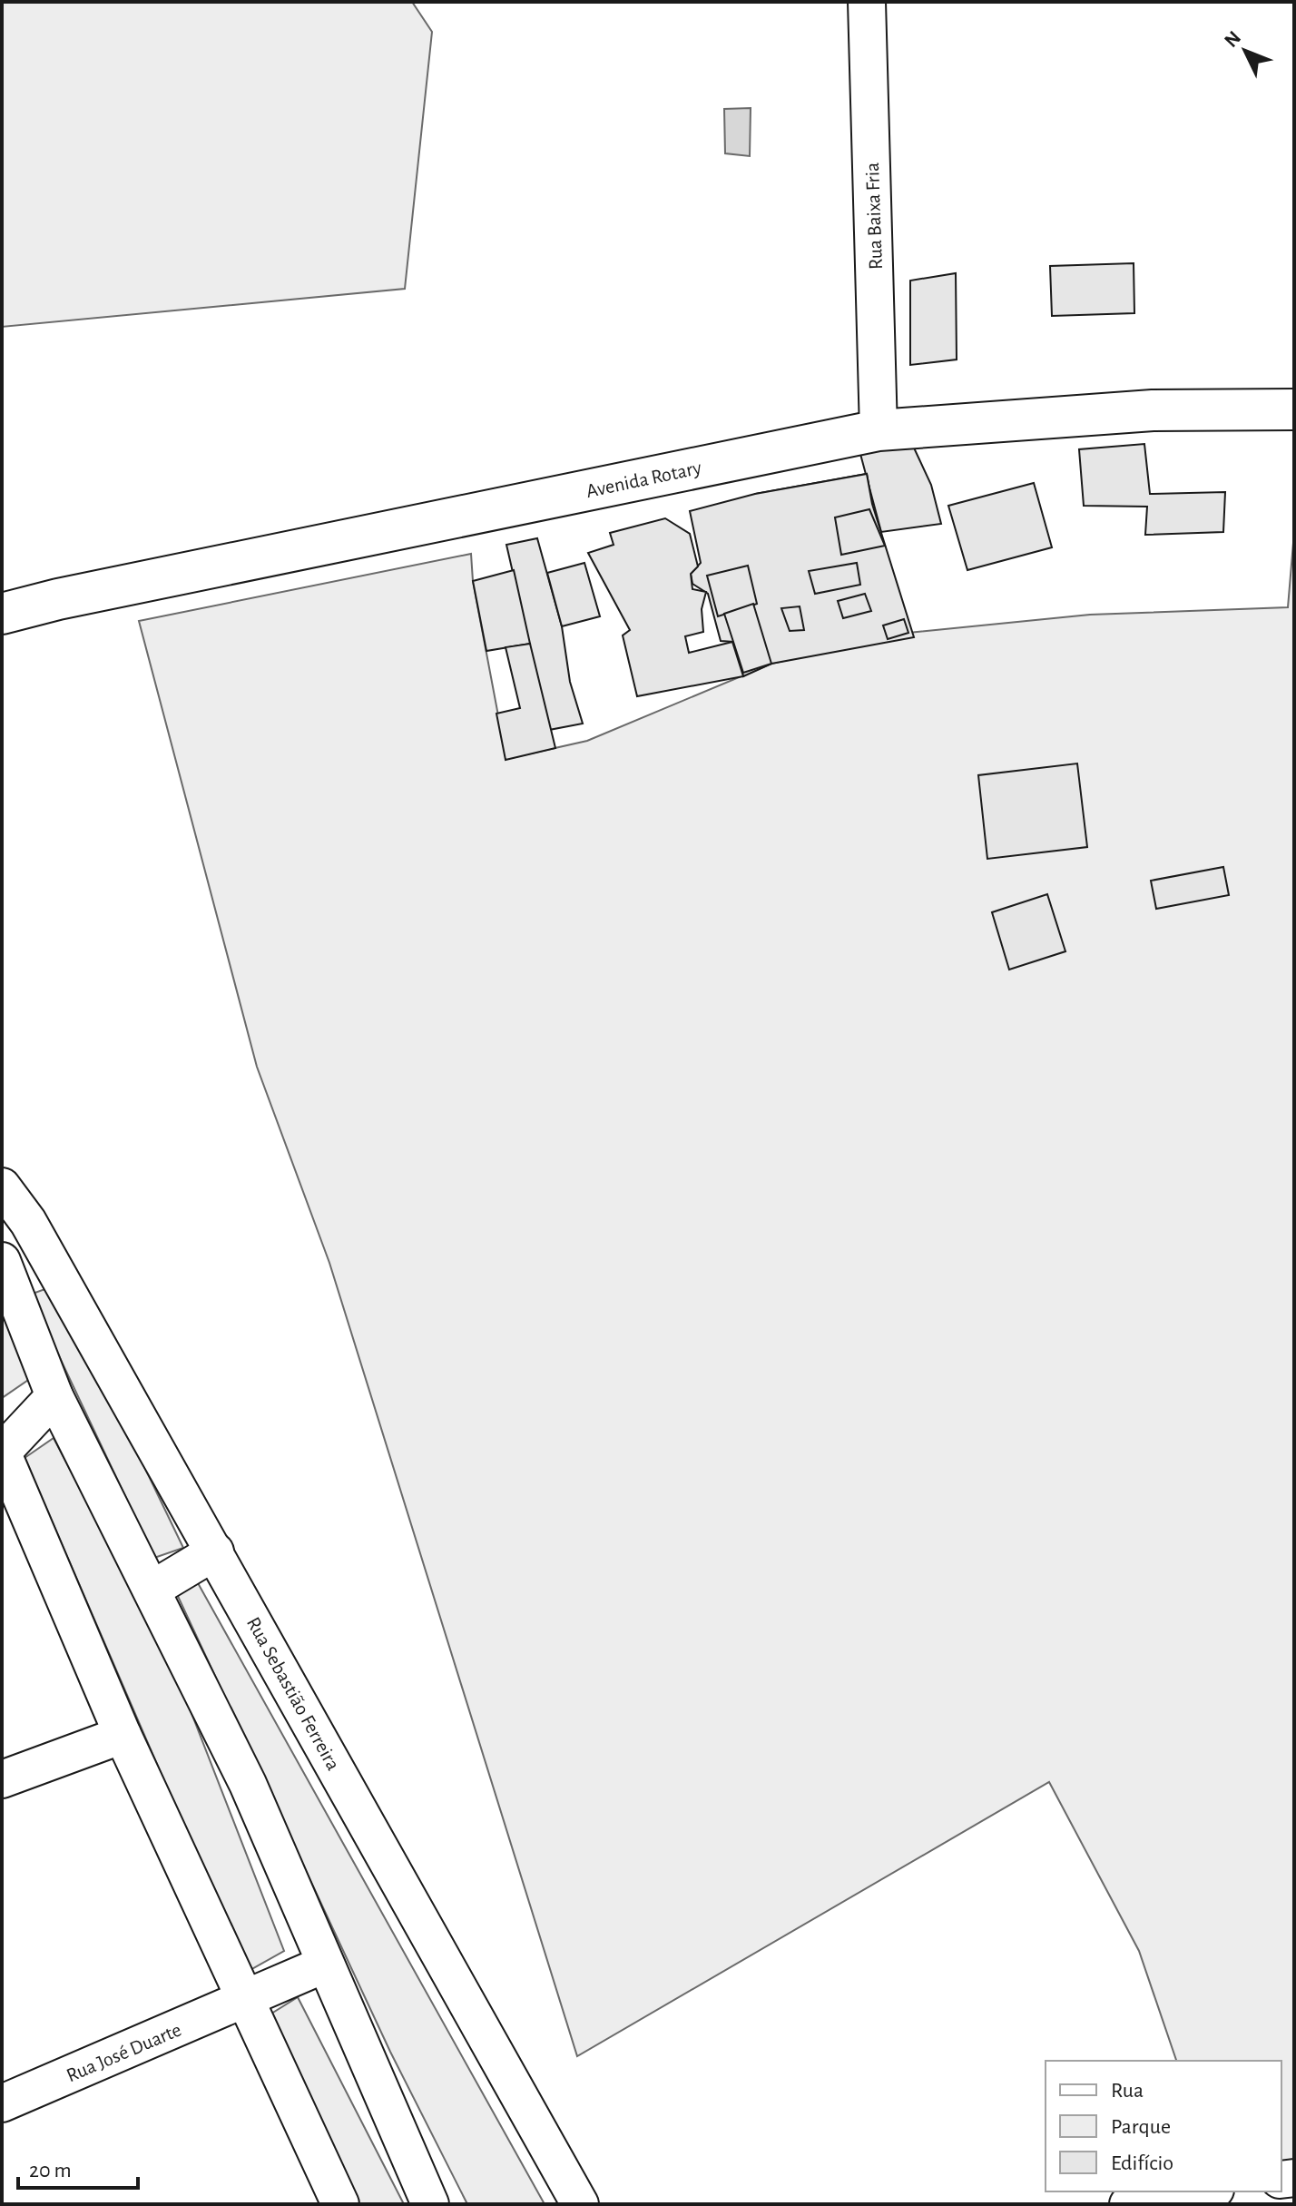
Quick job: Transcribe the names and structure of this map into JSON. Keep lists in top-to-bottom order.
{
  "streets": {
    "main road": ["Avenida Rotary"],
    "street": ["Rua Baixa Fria", "Rua Sebastião Ferreira", "Rua José Duarte"]
  },
  "crossings": [
    ["Rua Baixa Fria", "Avenida Rotary"]
  ],
  "legend": ["Rua", "Parque", "Edifício"],
  "scale_bar": "20 m",
  "north": "top left"
}
